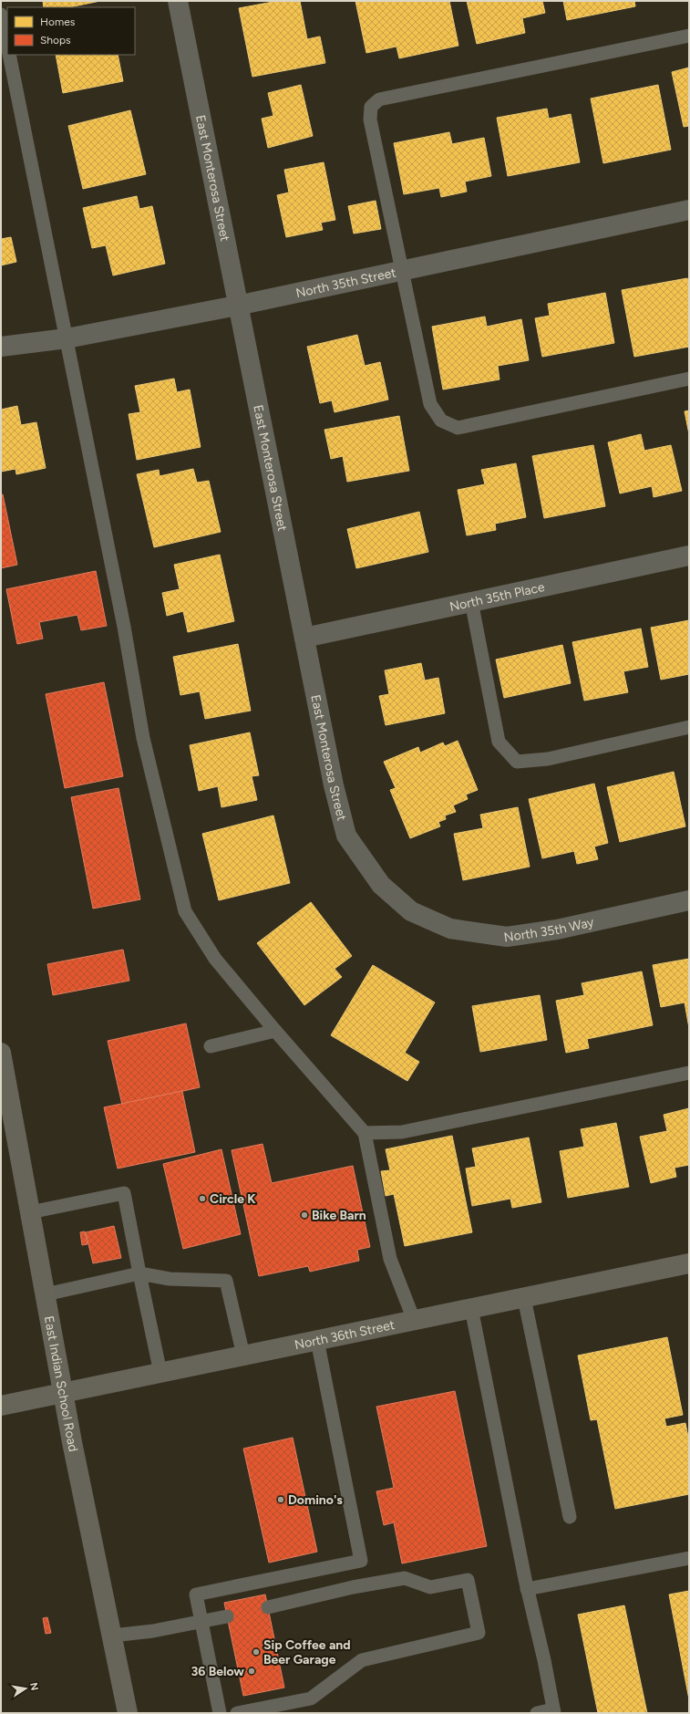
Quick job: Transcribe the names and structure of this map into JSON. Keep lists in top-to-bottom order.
{
  "streets": {
    "main road": ["North 36th Street", "East Indian School Road"],
    "street": [
      "East Monterosa Street",
      "North 35th Street",
      "North 35th Place",
      "North 35th Way"
    ]
  },
  "crossings": [
    ["East Monterosa Street", "North 35th Street"],
    ["East Monterosa Street", "North 35th Place"],
    ["East Monterosa Street", "North 35th Way"],
    ["North 36th Street", "East Indian School Road"]
  ],
  "places": [
    "Circle K",
    "Bike Barn",
    "Domino's",
    "Sip Coffee and Beer Garage",
    "36 Below"
  ],
  "legend": ["Homes", "Shops"],
  "north": "right"
}
